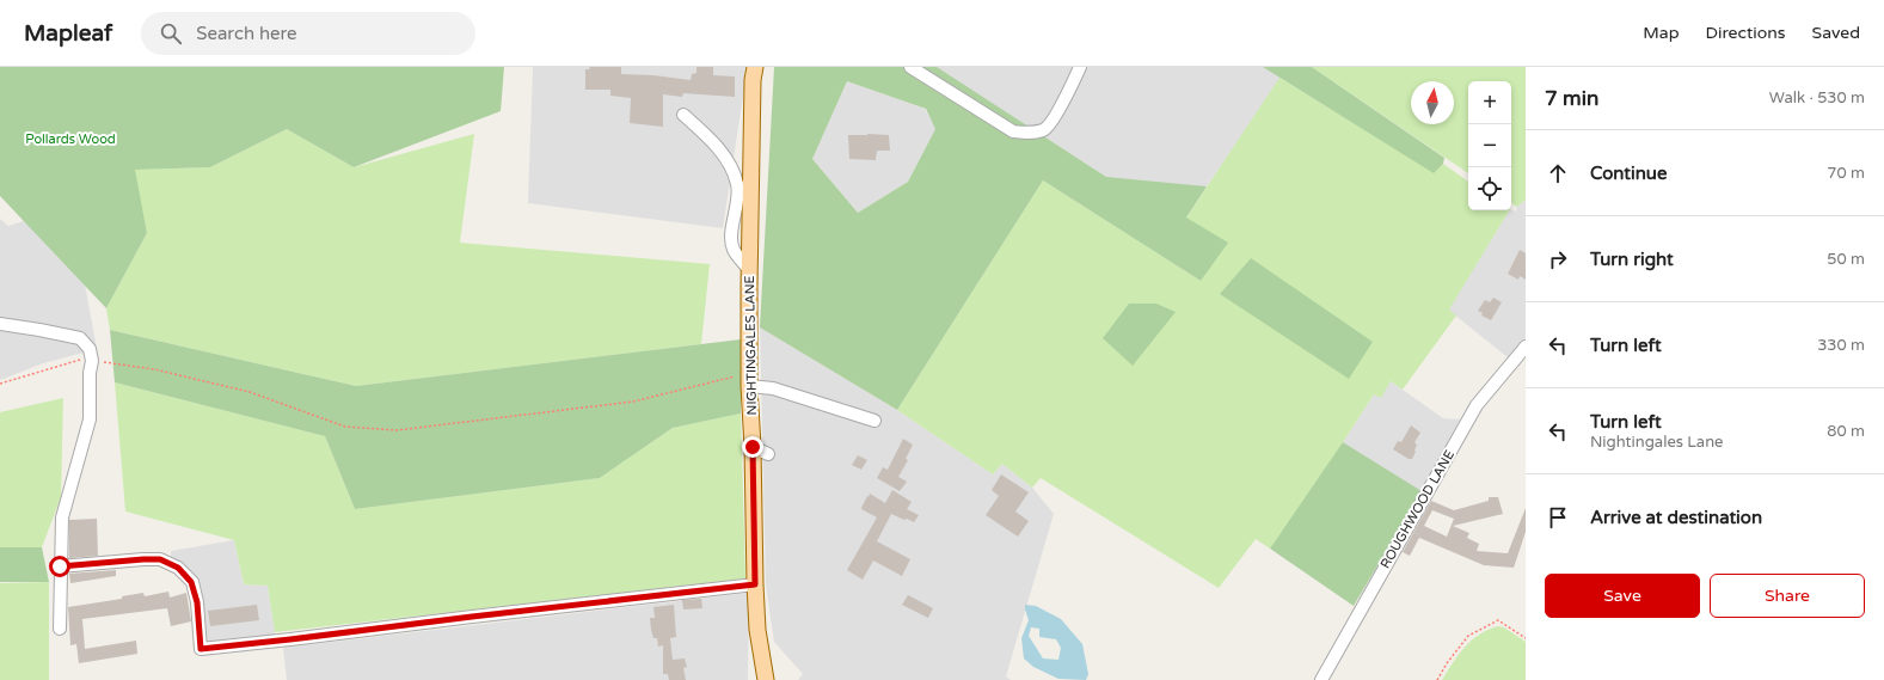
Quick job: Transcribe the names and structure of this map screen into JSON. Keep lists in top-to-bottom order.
{
  "streets": {
    "main road": ["NIGHTINGALES LANE"],
    "street": ["ROUGHWOOD LANE"]
  },
  "parks": ["Pollards Wood"],
  "north": "top",
  "page": {
    "header": "Mapleaf",
    "search": "Search here",
    "nav": ["Map", "Directions", "Saved"],
    "heading": ["7 min", "Walk · 530 m"],
    "map_buttons": ["+", "−"],
    "list": [
      ["Continue", "70 m"],
      ["Turn right", "50 m"],
      ["Turn left", "330 m"],
      ["Turn left", "Nightingales Lane", "80 m"],
      "Arrive at destination"
    ],
    "buttons": ["Save", "Share"]
  }
}
